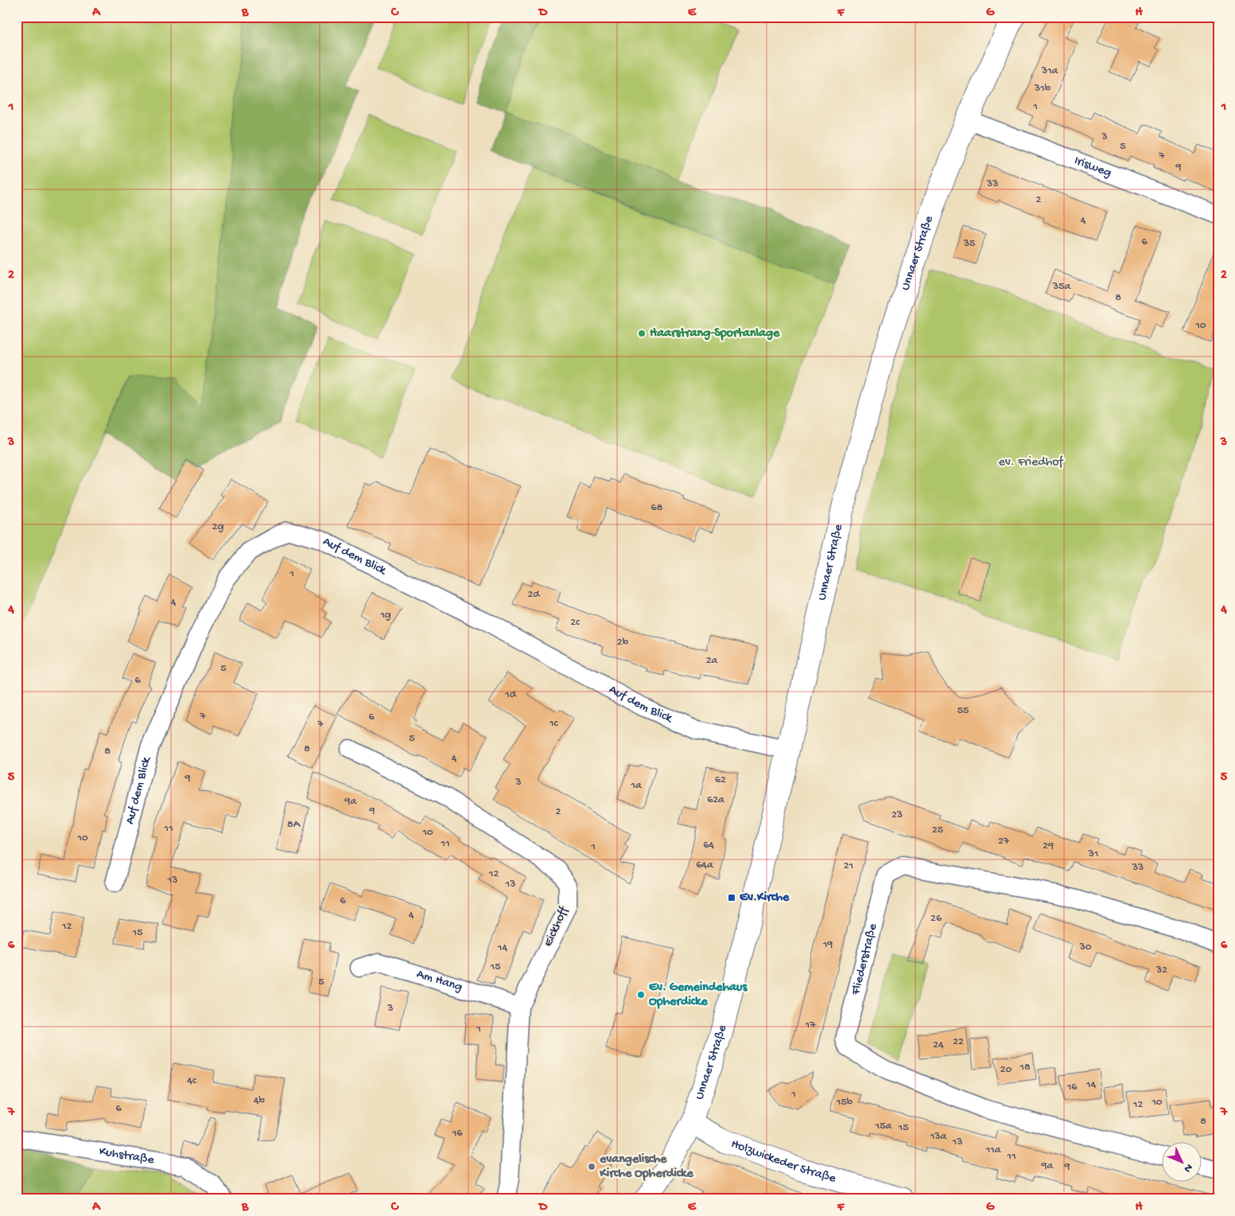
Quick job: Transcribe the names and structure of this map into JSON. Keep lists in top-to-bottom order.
{
  "streets": {
    "main road": ["Unnaer Straße", "Holzwickeder Straße"],
    "street": [
      "Irisweg",
      "Auf dem Blick",
      "Eickhoff",
      "Fliederstraße",
      "Am Hang",
      "Kuhstraße"
    ]
  },
  "crossings": [
    ["Irisweg", "Unnaer Straße"],
    ["Unnaer Straße", "Auf dem Blick"],
    ["Unnaer Straße", "Holzwickeder Straße"],
    ["Eickhoff", "Am Hang"]
  ],
  "parks": ["ev. Friedhof"],
  "places": {
    "other": ["Haarstrang-Sportanlage", "Ev. Gemeindehaus Opherdicke", "evangelische Kirche Opherdicke"],
    "transit": ["Ev.Kirche"]
  },
  "house_numbers": [
    "31a",
    "31b",
    "1",
    "3",
    "5",
    "7",
    "9",
    "33",
    "2",
    "4",
    "6",
    "35",
    "35a",
    "8",
    "10",
    "68",
    "2g",
    "1",
    "2d",
    "4",
    "1g",
    "2c",
    "2b",
    "2a",
    "5",
    "6",
    "1d",
    "55",
    "7",
    "6",
    "1c",
    "7",
    "5",
    "8",
    "8",
    "4",
    "9",
    "62",
    "3",
    "1a",
    "62a",
    "9a",
    "9",
    "2",
    "23",
    "8A",
    "11",
    "25",
    "10",
    "10",
    "27",
    "11",
    "64",
    "29",
    "1",
    "31",
    "64a",
    "21",
    "33",
    "12",
    "13",
    "13",
    "6",
    "4",
    "26",
    "12",
    "15",
    "19",
    "30",
    "14",
    "15",
    "32",
    "5",
    "3",
    "17",
    "1",
    "22",
    "24",
    "18",
    "20",
    "4c",
    "14",
    "16",
    "1",
    "4b",
    "15b",
    "10",
    "12",
    "6",
    "8",
    "15a",
    "15",
    "16",
    "13a",
    "13",
    "11a",
    "11",
    "9a",
    "9"
  ],
  "north": "bottom right",
  "grid": {
    "columns": [
      "A",
      "B",
      "C",
      "D",
      "E",
      "F",
      "G",
      "H"
    ],
    "rows": [
      "1",
      "2",
      "3",
      "4",
      "5",
      "6",
      "7"
    ]
  }
}
